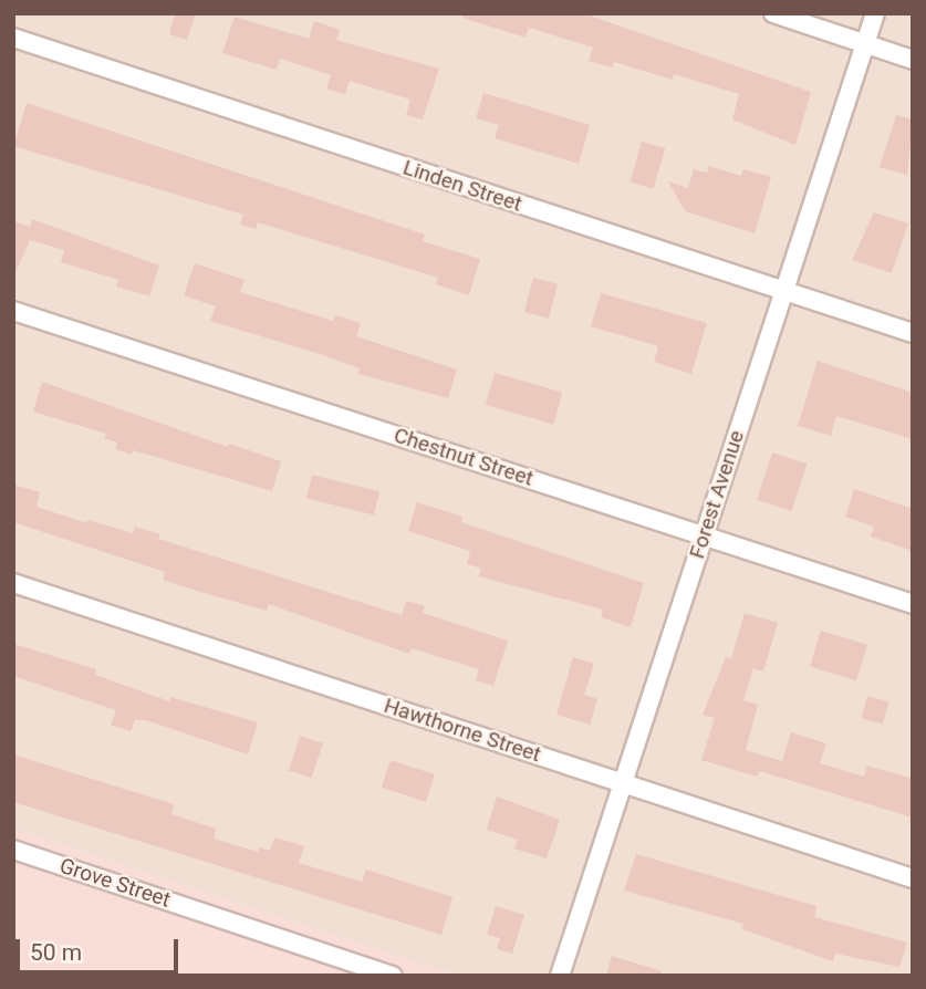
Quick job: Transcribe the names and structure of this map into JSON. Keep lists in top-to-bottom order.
{
  "streets": {
    "street": [
      "Linden Street",
      "Chestnut Street",
      "Forest Avenue",
      "Hawthorne Street",
      "Grove Street"
    ]
  },
  "crossings": [
    ["Linden Street", "Forest Avenue"],
    ["Chestnut Street", "Forest Avenue"],
    ["Forest Avenue", "Hawthorne Street"]
  ],
  "scale_bar": "50 m"
}
